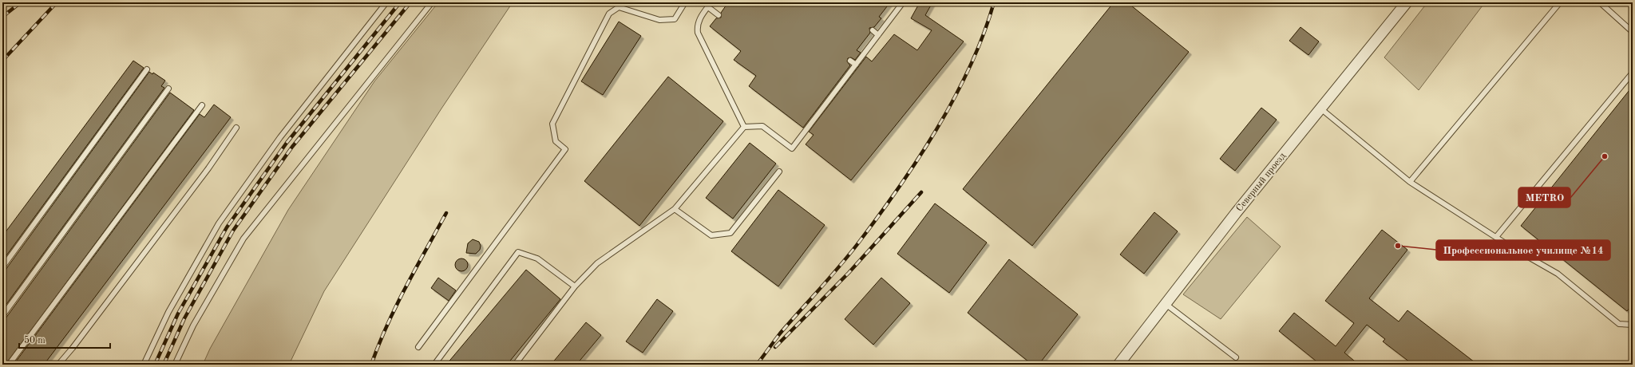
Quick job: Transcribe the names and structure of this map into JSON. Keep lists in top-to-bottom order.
{
  "streets": {
    "street": ["Северный проезд"]
  },
  "places": ["METRO", "Профессиональное училище №14"],
  "scale_bar": "50 m"
}
